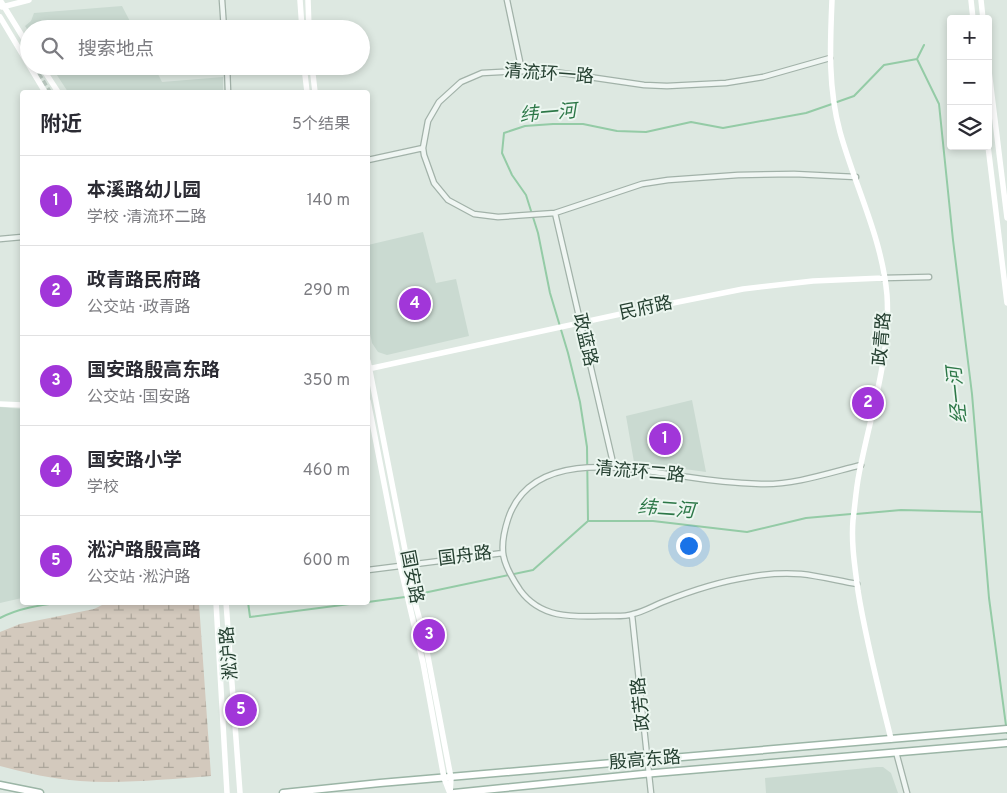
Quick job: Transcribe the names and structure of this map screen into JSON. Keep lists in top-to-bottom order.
{
  "streets": {
    "main road": ["殷高东路"],
    "street": [
      "清流环一路",
      "民府路",
      "政青路",
      "政蓝路",
      "清流环二路",
      "国舟路",
      "国安路",
      "淞沪路",
      "政芳路"
    ]
  },
  "crossings": [
    ["清流环一路", "政青路"],
    ["清流环一路", "政蓝路"],
    ["民府路", "政青路"],
    ["民府路", "政蓝路"],
    ["政青路", "清流环二路"],
    ["政青路", "殷高东路"],
    ["政蓝路", "清流环二路"],
    ["清流环二路", "国舟路"],
    ["清流环二路", "政芳路"],
    ["国舟路", "国安路"],
    ["国安路", "殷高东路"],
    ["政芳路", "殷高东路"]
  ],
  "water": ["纬一河", "经一河", "纬二河"],
  "page": {
    "map_buttons": ["+", "−"],
    "search": "搜索地点",
    "heading": ["附近", "5个结果"],
    "list": [
      {
        "mark": "1",
        "name": "本溪路幼儿园",
        "note": "学校 · 清流环二路",
        "value": "140 m"
      },
      {
        "mark": "2",
        "name": "政青路民府路",
        "note": "公交站 · 政青路",
        "value": "290 m"
      },
      {
        "mark": "3",
        "name": "国安路殷高东路",
        "note": "公交站 · 国安路",
        "value": "350 m"
      },
      {
        "mark": "4",
        "name": "国安路小学",
        "note": "学校",
        "value": "460 m"
      },
      {
        "mark": "5",
        "name": "淞沪路殷高路",
        "note": "公交站 · 淞沪路",
        "value": "600 m"
      }
    ],
    "pins": [
      "4",
      "2",
      "1",
      "3",
      "5"
    ]
  }
}
